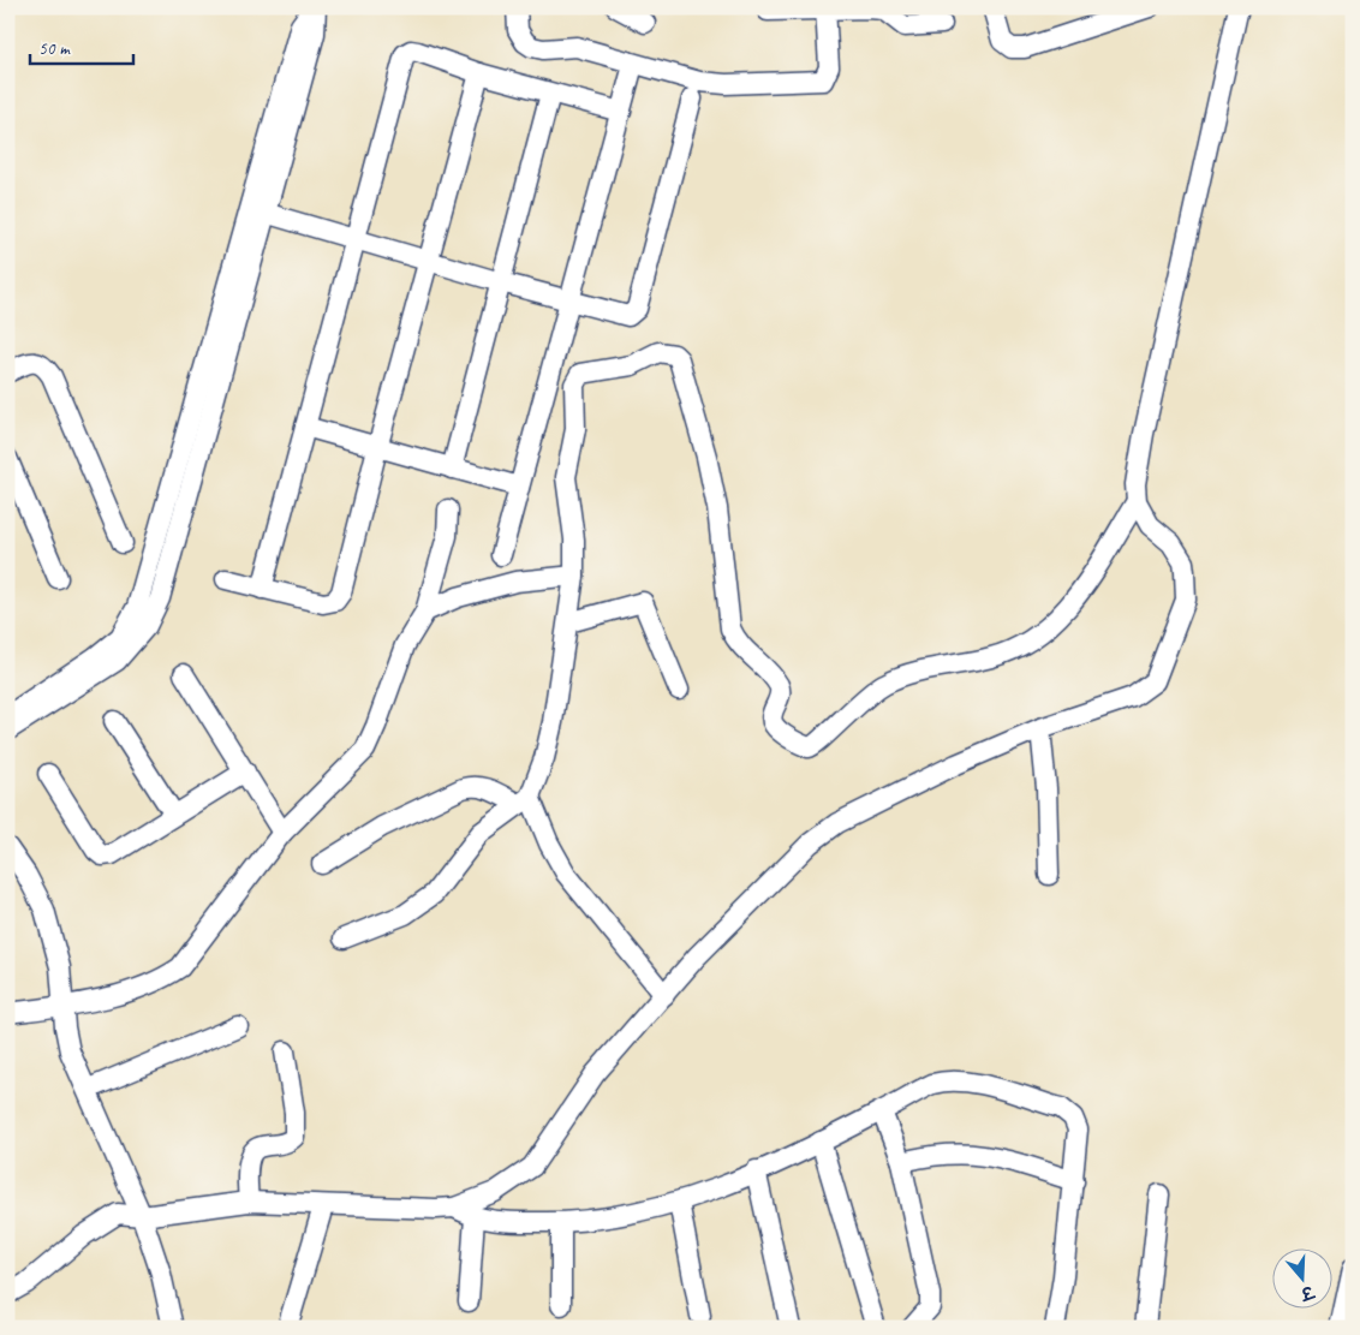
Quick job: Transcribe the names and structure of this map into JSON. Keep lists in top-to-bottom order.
{
  "scale_bar": "50 m",
  "north": "bottom"
}
